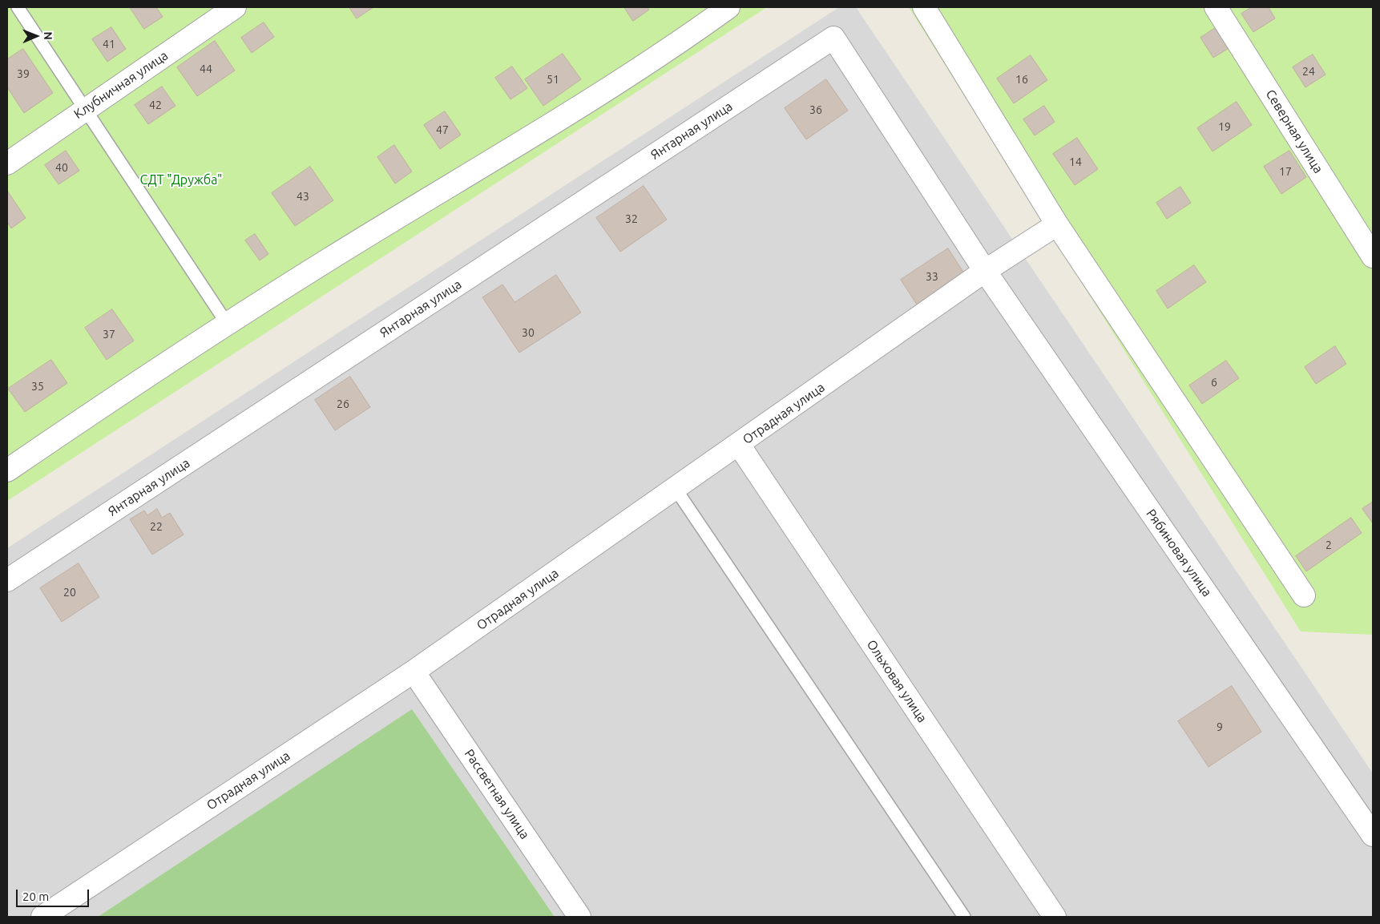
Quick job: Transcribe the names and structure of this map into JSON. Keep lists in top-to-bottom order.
{
  "streets": {
    "street": [
      "Клубничная улица",
      "Янтарная улица",
      "Северная улица",
      "Отрадная улица",
      "Рябиновая улица",
      "Ольховая улица",
      "Рассветная улица"
    ]
  },
  "crossings": [
    ["Янтарная улица", "Рябиновая улица"],
    ["Отрадная улица", "Рябиновая улица"],
    ["Отрадная улица", "Ольховая улица"],
    ["Отрадная улица", "Рассветная улица"]
  ],
  "parks": ["СДТ \"Дружба\""],
  "house_numbers": [
    "41",
    "44",
    "24",
    "39",
    "51",
    "16",
    "42",
    "36",
    "19",
    "47",
    "14",
    "40",
    "17",
    "43",
    "32",
    "33",
    "30",
    "37",
    "6",
    "35",
    "26",
    "22",
    "2",
    "20",
    "9"
  ],
  "scale_bar": "20 m",
  "north": "right"
}
